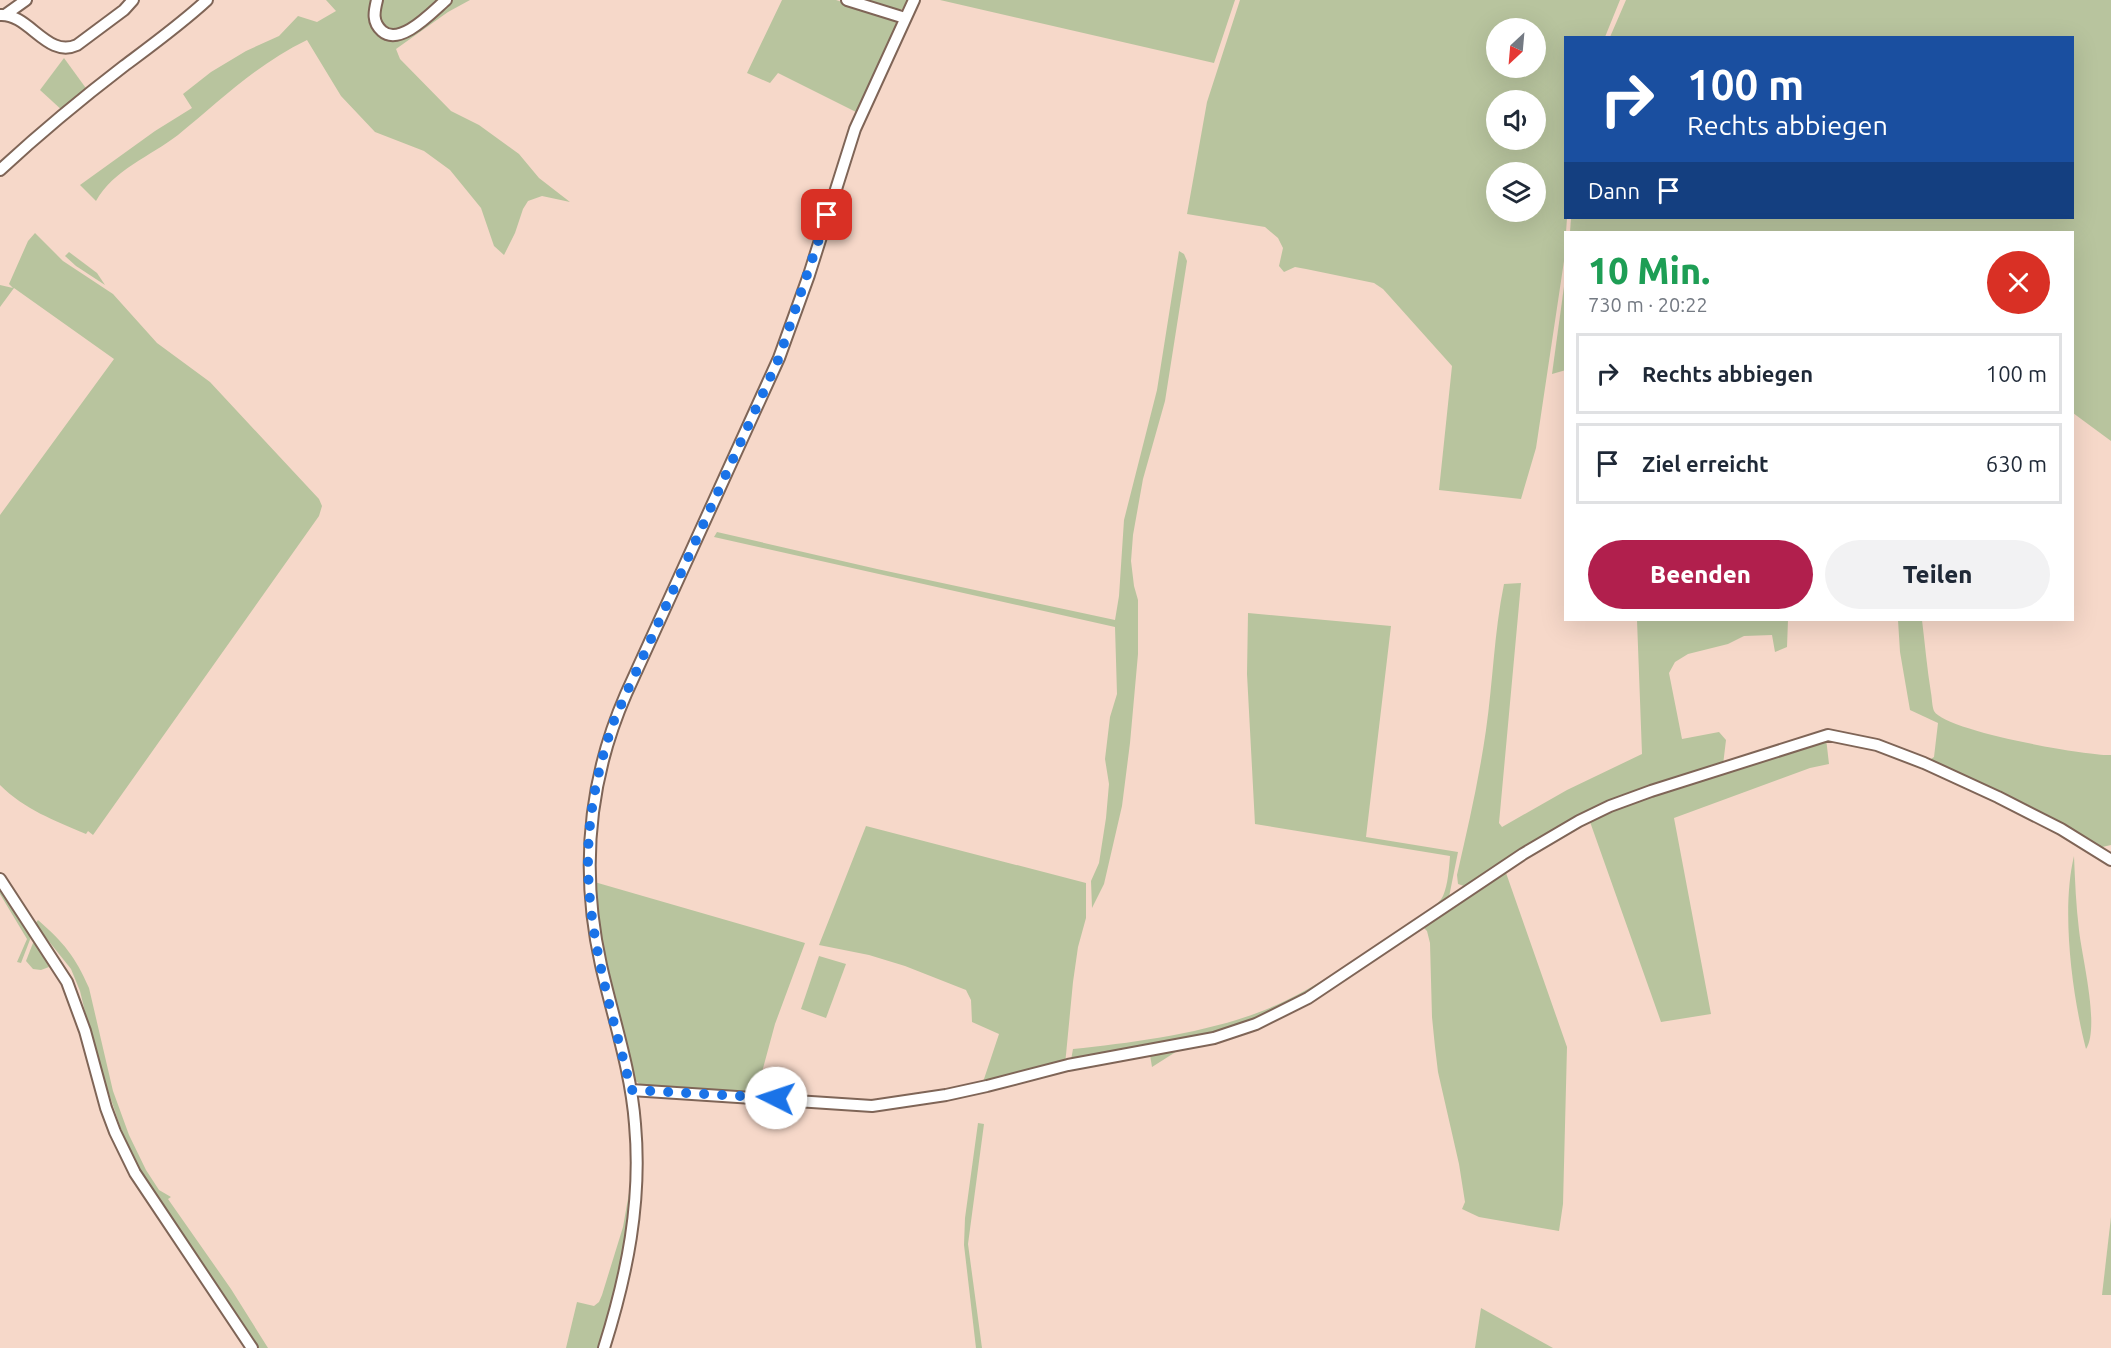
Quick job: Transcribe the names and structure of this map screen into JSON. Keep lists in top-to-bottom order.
{
  "north": "bottom left",
  "page": {
    "turn": ["100 m", "Rechts abbiegen"],
    "then": "Dann",
    "heading": ["10 Min.", "730 m · 20:22"],
    "list": [
      {
        "name": "Rechts abbiegen",
        "value": "100 m"
      },
      {
        "name": "Ziel erreicht",
        "value": "630 m"
      }
    ],
    "buttons": ["Beenden", "Teilen"]
  }
}
